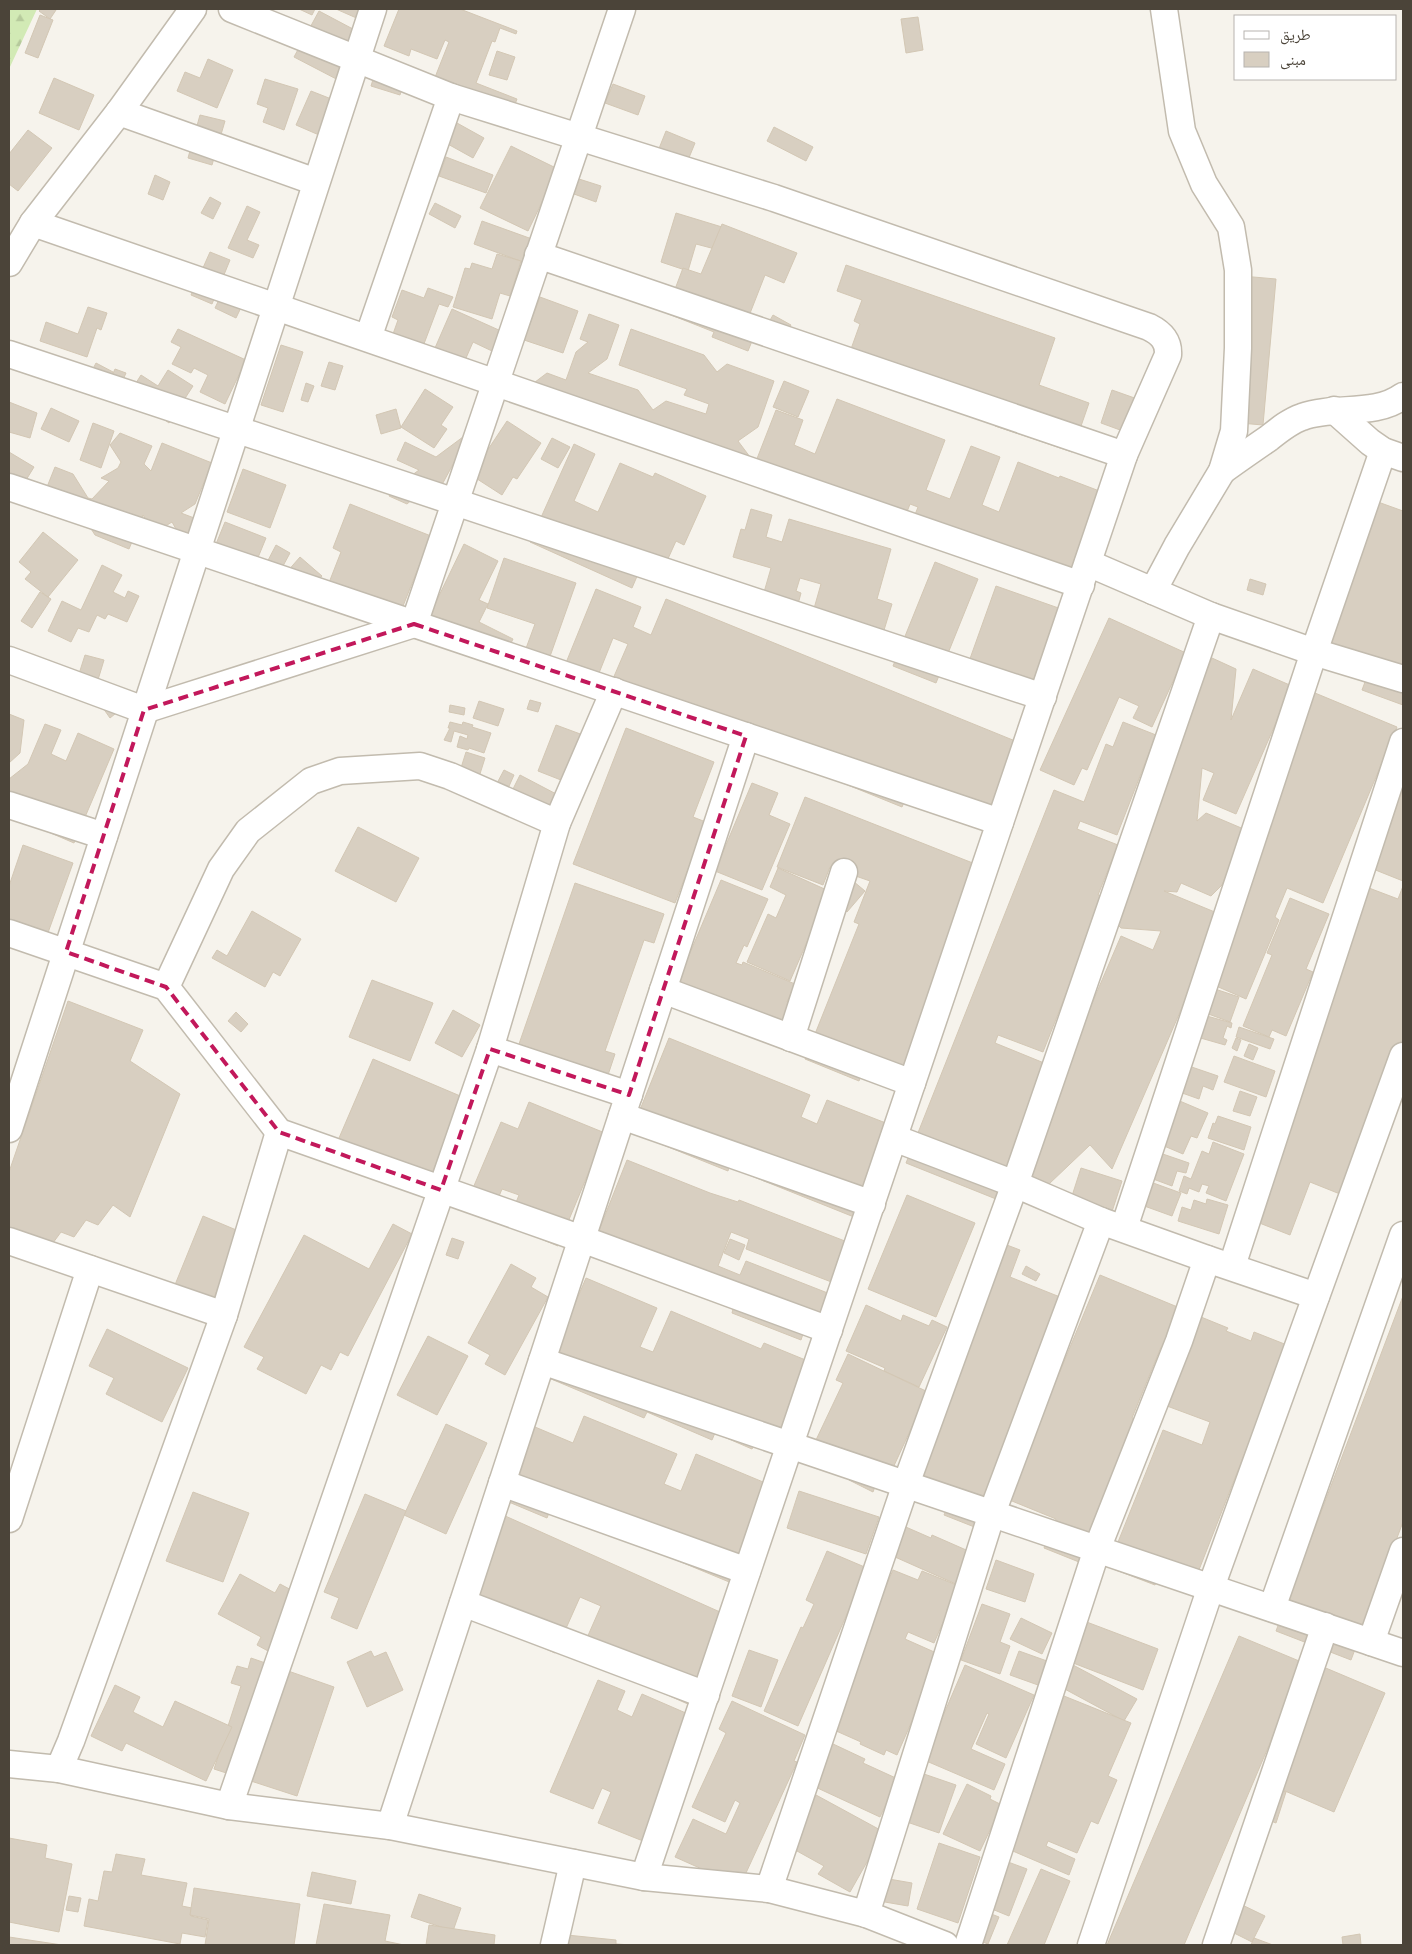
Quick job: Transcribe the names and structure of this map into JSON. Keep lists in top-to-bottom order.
{
  "legend": ["طريق", "مبنى"]
}
